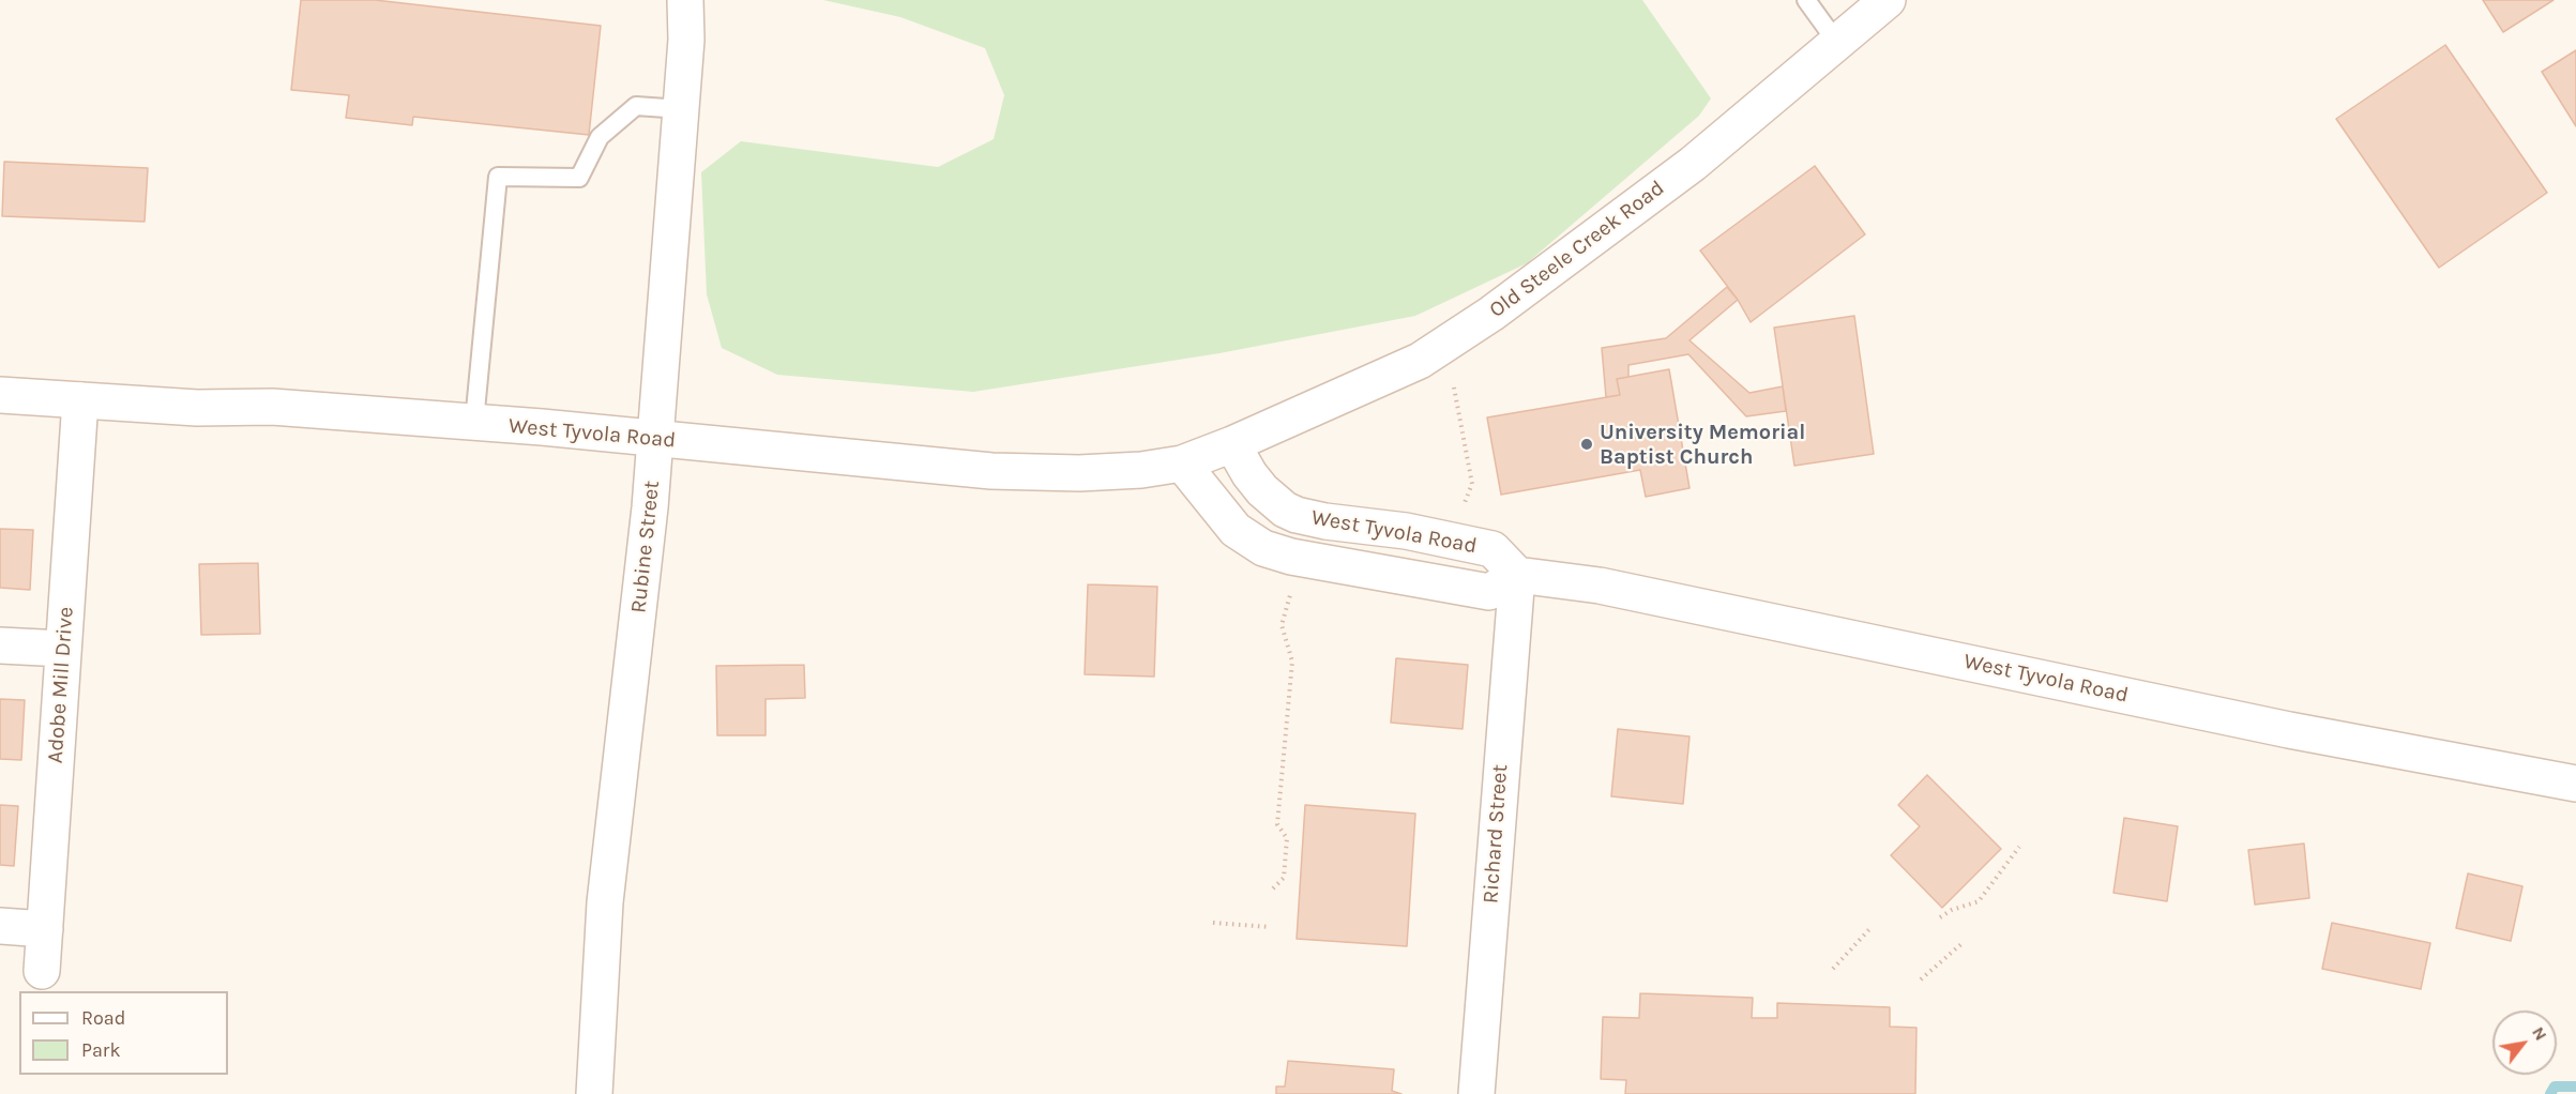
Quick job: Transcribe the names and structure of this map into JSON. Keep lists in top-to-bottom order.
{
  "streets": {
    "street": [
      "Old Steele Creek Road",
      "West Tyvola Road",
      "Rubine Street",
      "Adobe Mill Drive",
      "Richard Street"
    ]
  },
  "crossings": [
    ["Old Steele Creek Road", "West Tyvola Road"],
    ["West Tyvola Road", "Rubine Street"],
    ["West Tyvola Road", "Adobe Mill Drive"],
    ["West Tyvola Road", "Richard Street"]
  ],
  "places": ["University Memorial Baptist Church"],
  "legend": ["Road", "Park"],
  "north": "top right"
}
